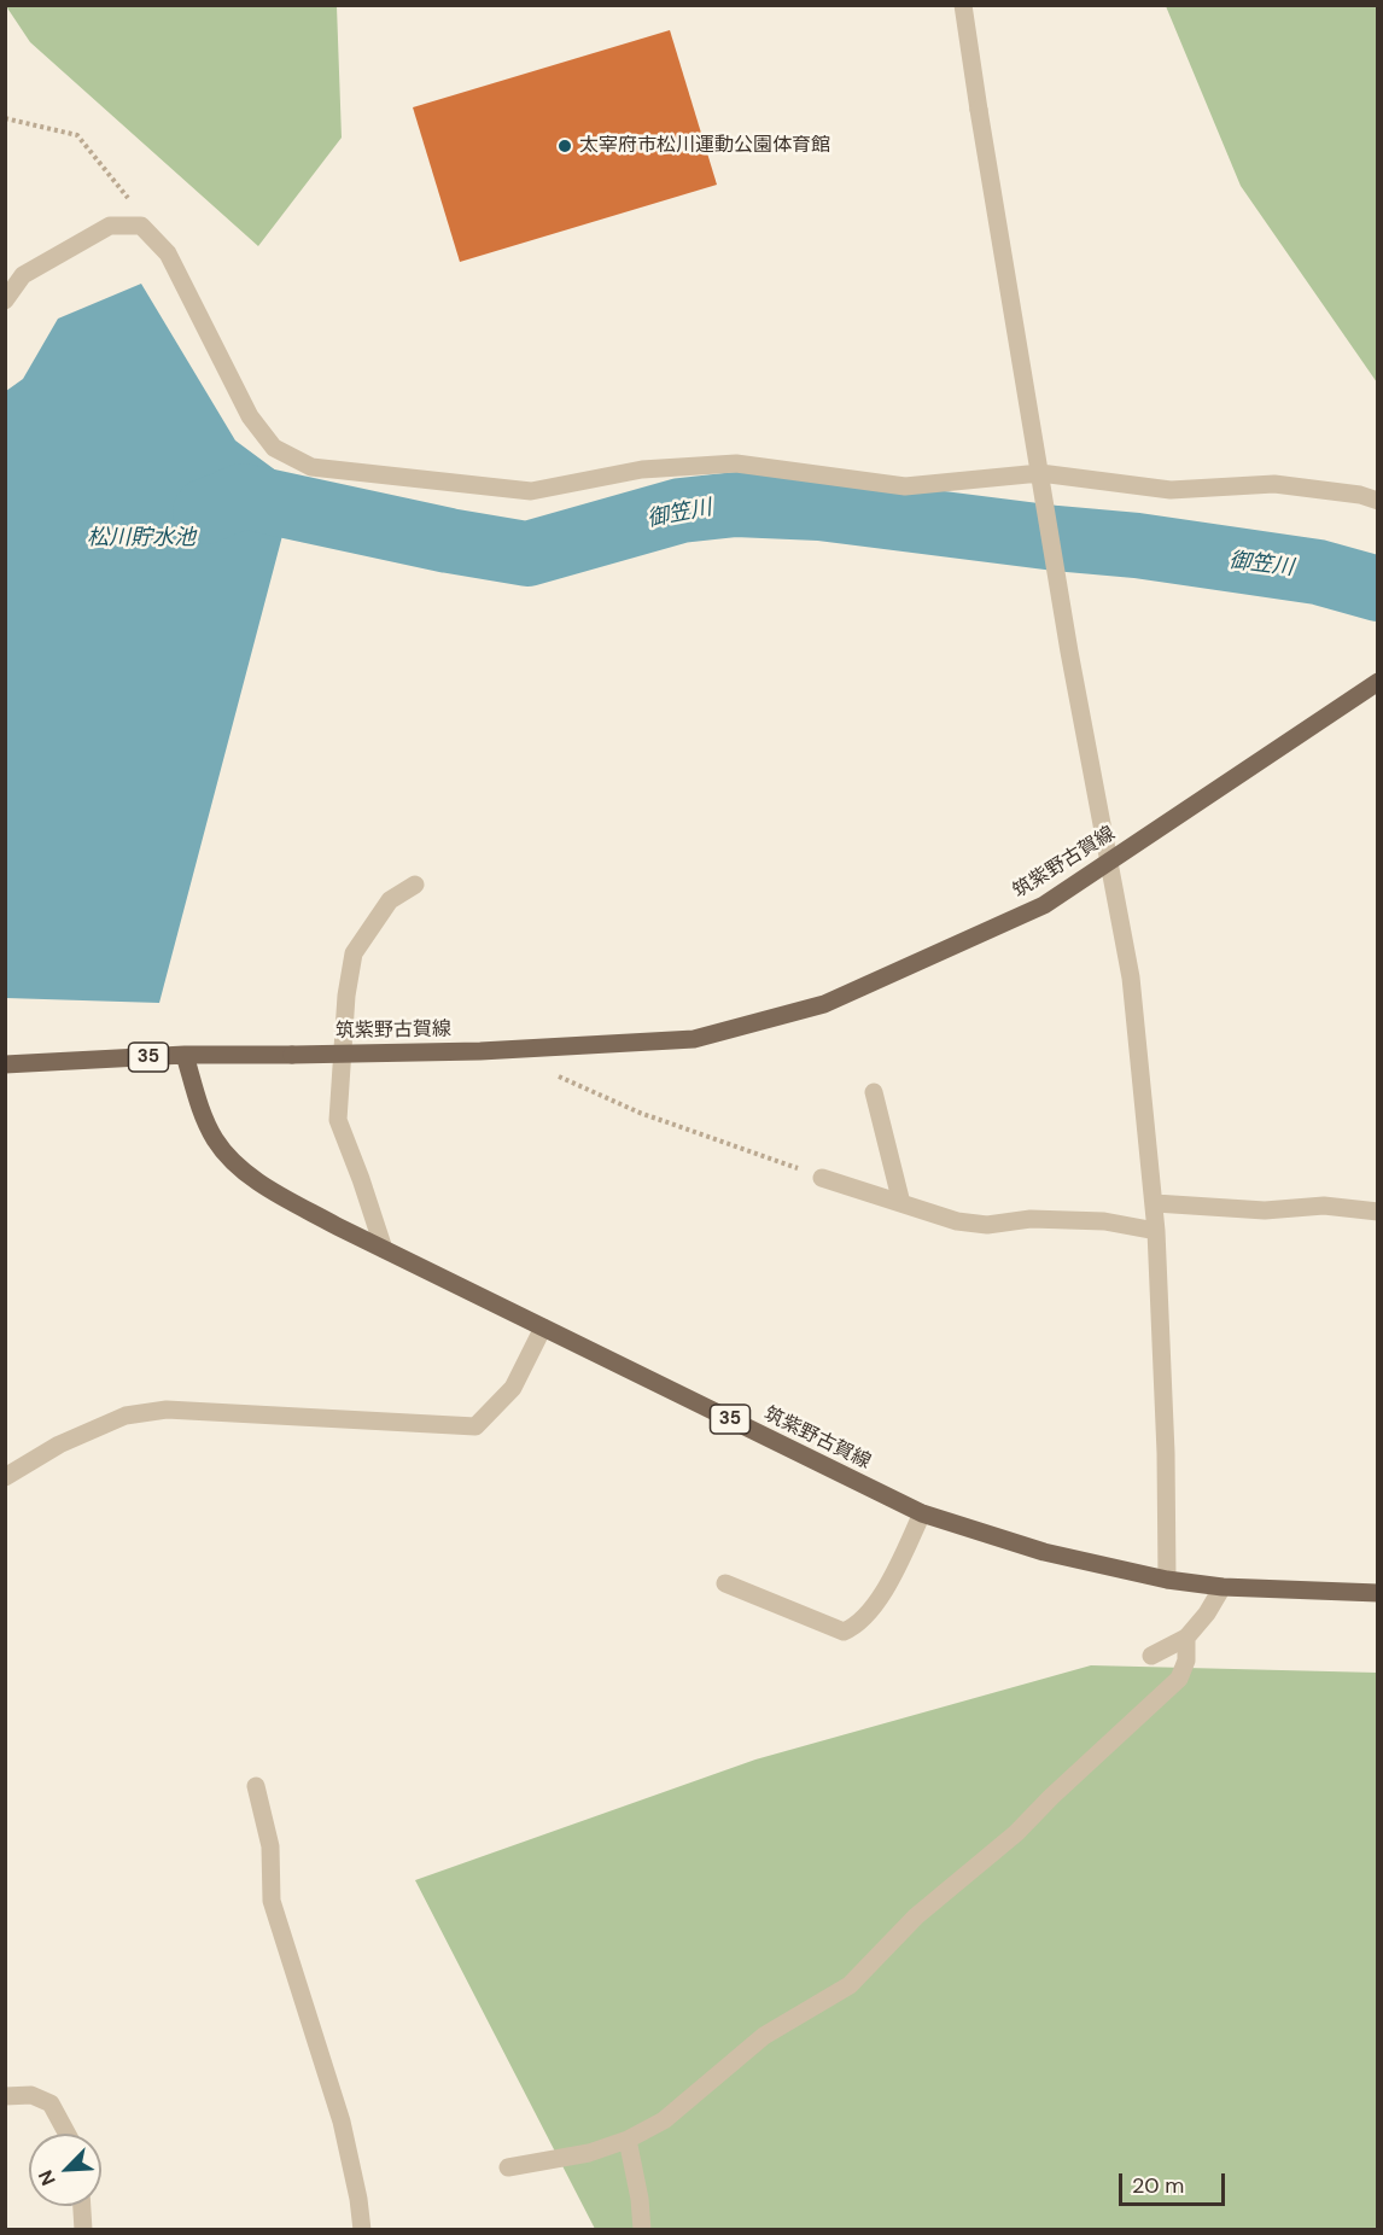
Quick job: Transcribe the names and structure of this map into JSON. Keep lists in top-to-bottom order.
{
  "streets": {
    "main road": ["筑紫野古賀線", "35"]
  },
  "water": ["御笠川", "松川貯水池"],
  "places": ["太宰府市松川運動公園体育館"],
  "scale_bar": "20 m",
  "north": "bottom left"
}
